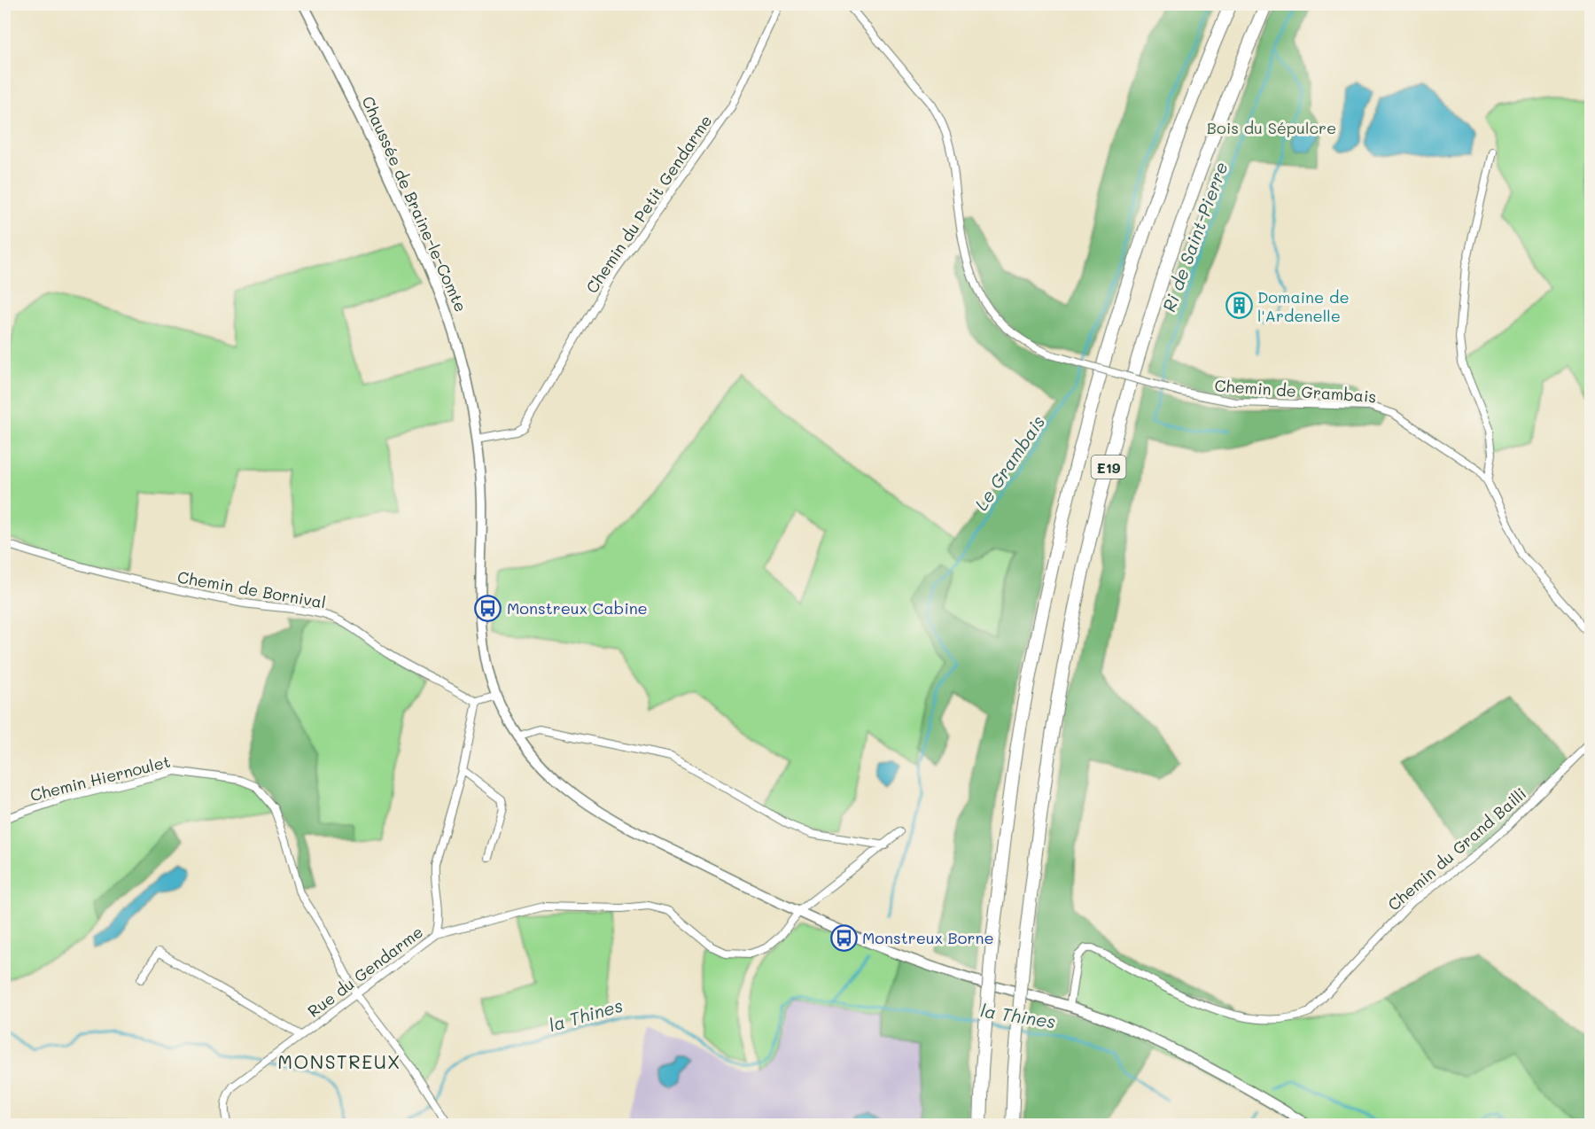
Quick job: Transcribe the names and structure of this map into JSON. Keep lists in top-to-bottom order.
{
  "streets": {
    "highway": ["E19"],
    "main road": ["Chaussée de Braine-le-Comte"],
    "street": [
      "Chemin du Petit Gendarme",
      "Chemin de Grambais",
      "Chemin de Bornival",
      "Chemin Hiernoulet",
      "Chemin du Grand Bailli",
      "Rue du Gendarme"
    ]
  },
  "crossings": [
    ["Chaussée de Braine-le-Comte", "Chemin du Petit Gendarme"],
    ["Chaussée de Braine-le-Comte", "Chemin du Grand Bailli"],
    ["Chemin de Bornival", "Rue du Gendarme"],
    ["Chemin Hiernoulet", "Rue du Gendarme"]
  ],
  "districts": ["MONSTREUX"],
  "water": ["Ri de Saint-Pierre", "Le Grambais", "la Thines"],
  "parks": ["Bois du Sépulcre"],
  "places": {
    "building": ["Domaine de l'Ardenelle"],
    "bus stop": ["Monstreux Cabine", "Monstreux Borne"]
  }
}
